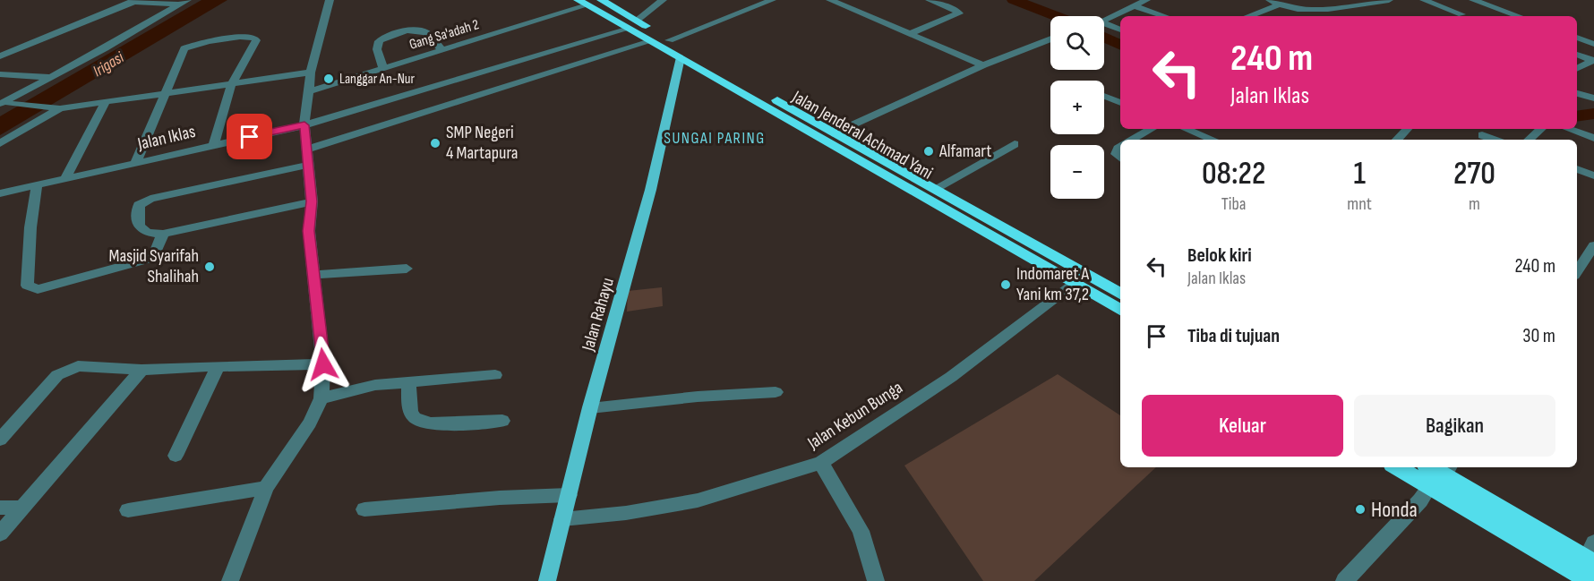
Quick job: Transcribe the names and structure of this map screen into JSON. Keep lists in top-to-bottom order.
{
  "streets": {
    "highway": ["Jalan Jenderal Achmad Yani"],
    "main road": ["Jalan Rahayu"],
    "street": ["Gang Sa'adah 2", "Jalan Iklas", "Jalan Kebun Bunga"]
  },
  "crossings": [
    ["Gang Sa'adah 2", "Jalan Jenderal Achmad Yani"],
    ["Jalan Jenderal Achmad Yani", "Jalan Iklas"],
    ["Jalan Jenderal Achmad Yani", "Jalan Rahayu"],
    ["Jalan Jenderal Achmad Yani", "Jalan Kebun Bunga"],
    ["Jalan Rahayu", "Jalan Kebun Bunga"]
  ],
  "districts": ["SUNGAI PARING"],
  "water": ["Irigasi"],
  "places": [
    "Langgar An-Nur",
    "SMP Negeri 4 Martapura",
    "Alfamart",
    "Masjid Syarifah Shalihah",
    "Indomaret A Yani km 37,2",
    "Honda"
  ],
  "page": {
    "map_buttons": ["+", "−"],
    "turn": ["240 m", "Jalan Iklas"],
    "eta": [
      "08:22",
      "Tiba",
      "1",
      "mnt",
      "270",
      "m"
    ],
    "list": [
      {
        "name": "Belok kiri",
        "note": "Jalan Iklas",
        "value": "240 m"
      },
      {
        "name": "Tiba di tujuan",
        "value": "30 m"
      }
    ],
    "buttons": ["Keluar", "Bagikan"]
  }
}
